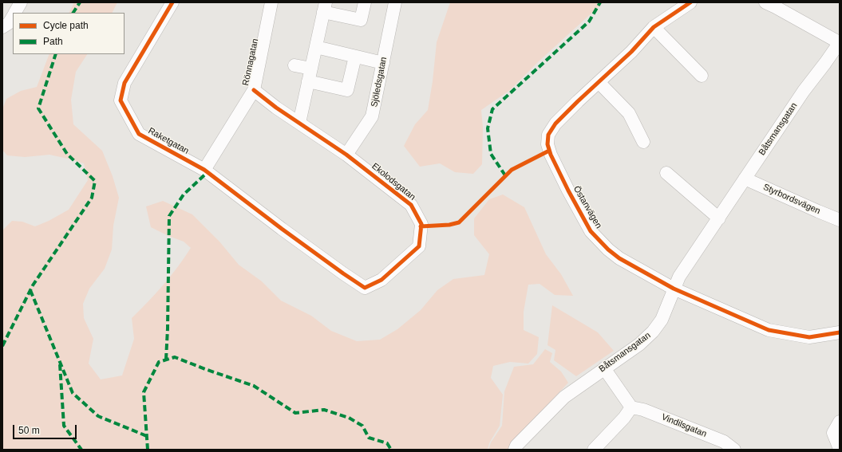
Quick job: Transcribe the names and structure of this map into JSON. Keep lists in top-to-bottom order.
{
  "streets": {
    "street": [
      "Rönnagatan",
      "Sjöledsgatan",
      "Båtsmansgatan",
      "Raketgatan",
      "Ekolodsgatan",
      "Styrbordsvägen",
      "Östanvägen",
      "Vindilsgatan"
    ]
  },
  "crossings": [
    ["Rönnagatan", "Raketgatan"],
    ["Rönnagatan", "Ekolodsgatan"],
    ["Sjöledsgatan", "Ekolodsgatan"],
    ["Båtsmansgatan", "Styrbordsvägen"],
    ["Båtsmansgatan", "Östanvägen"],
    ["Raketgatan", "Ekolodsgatan"]
  ],
  "legend": ["Cycle path", "Path"],
  "scale_bar": "50 m"
}
